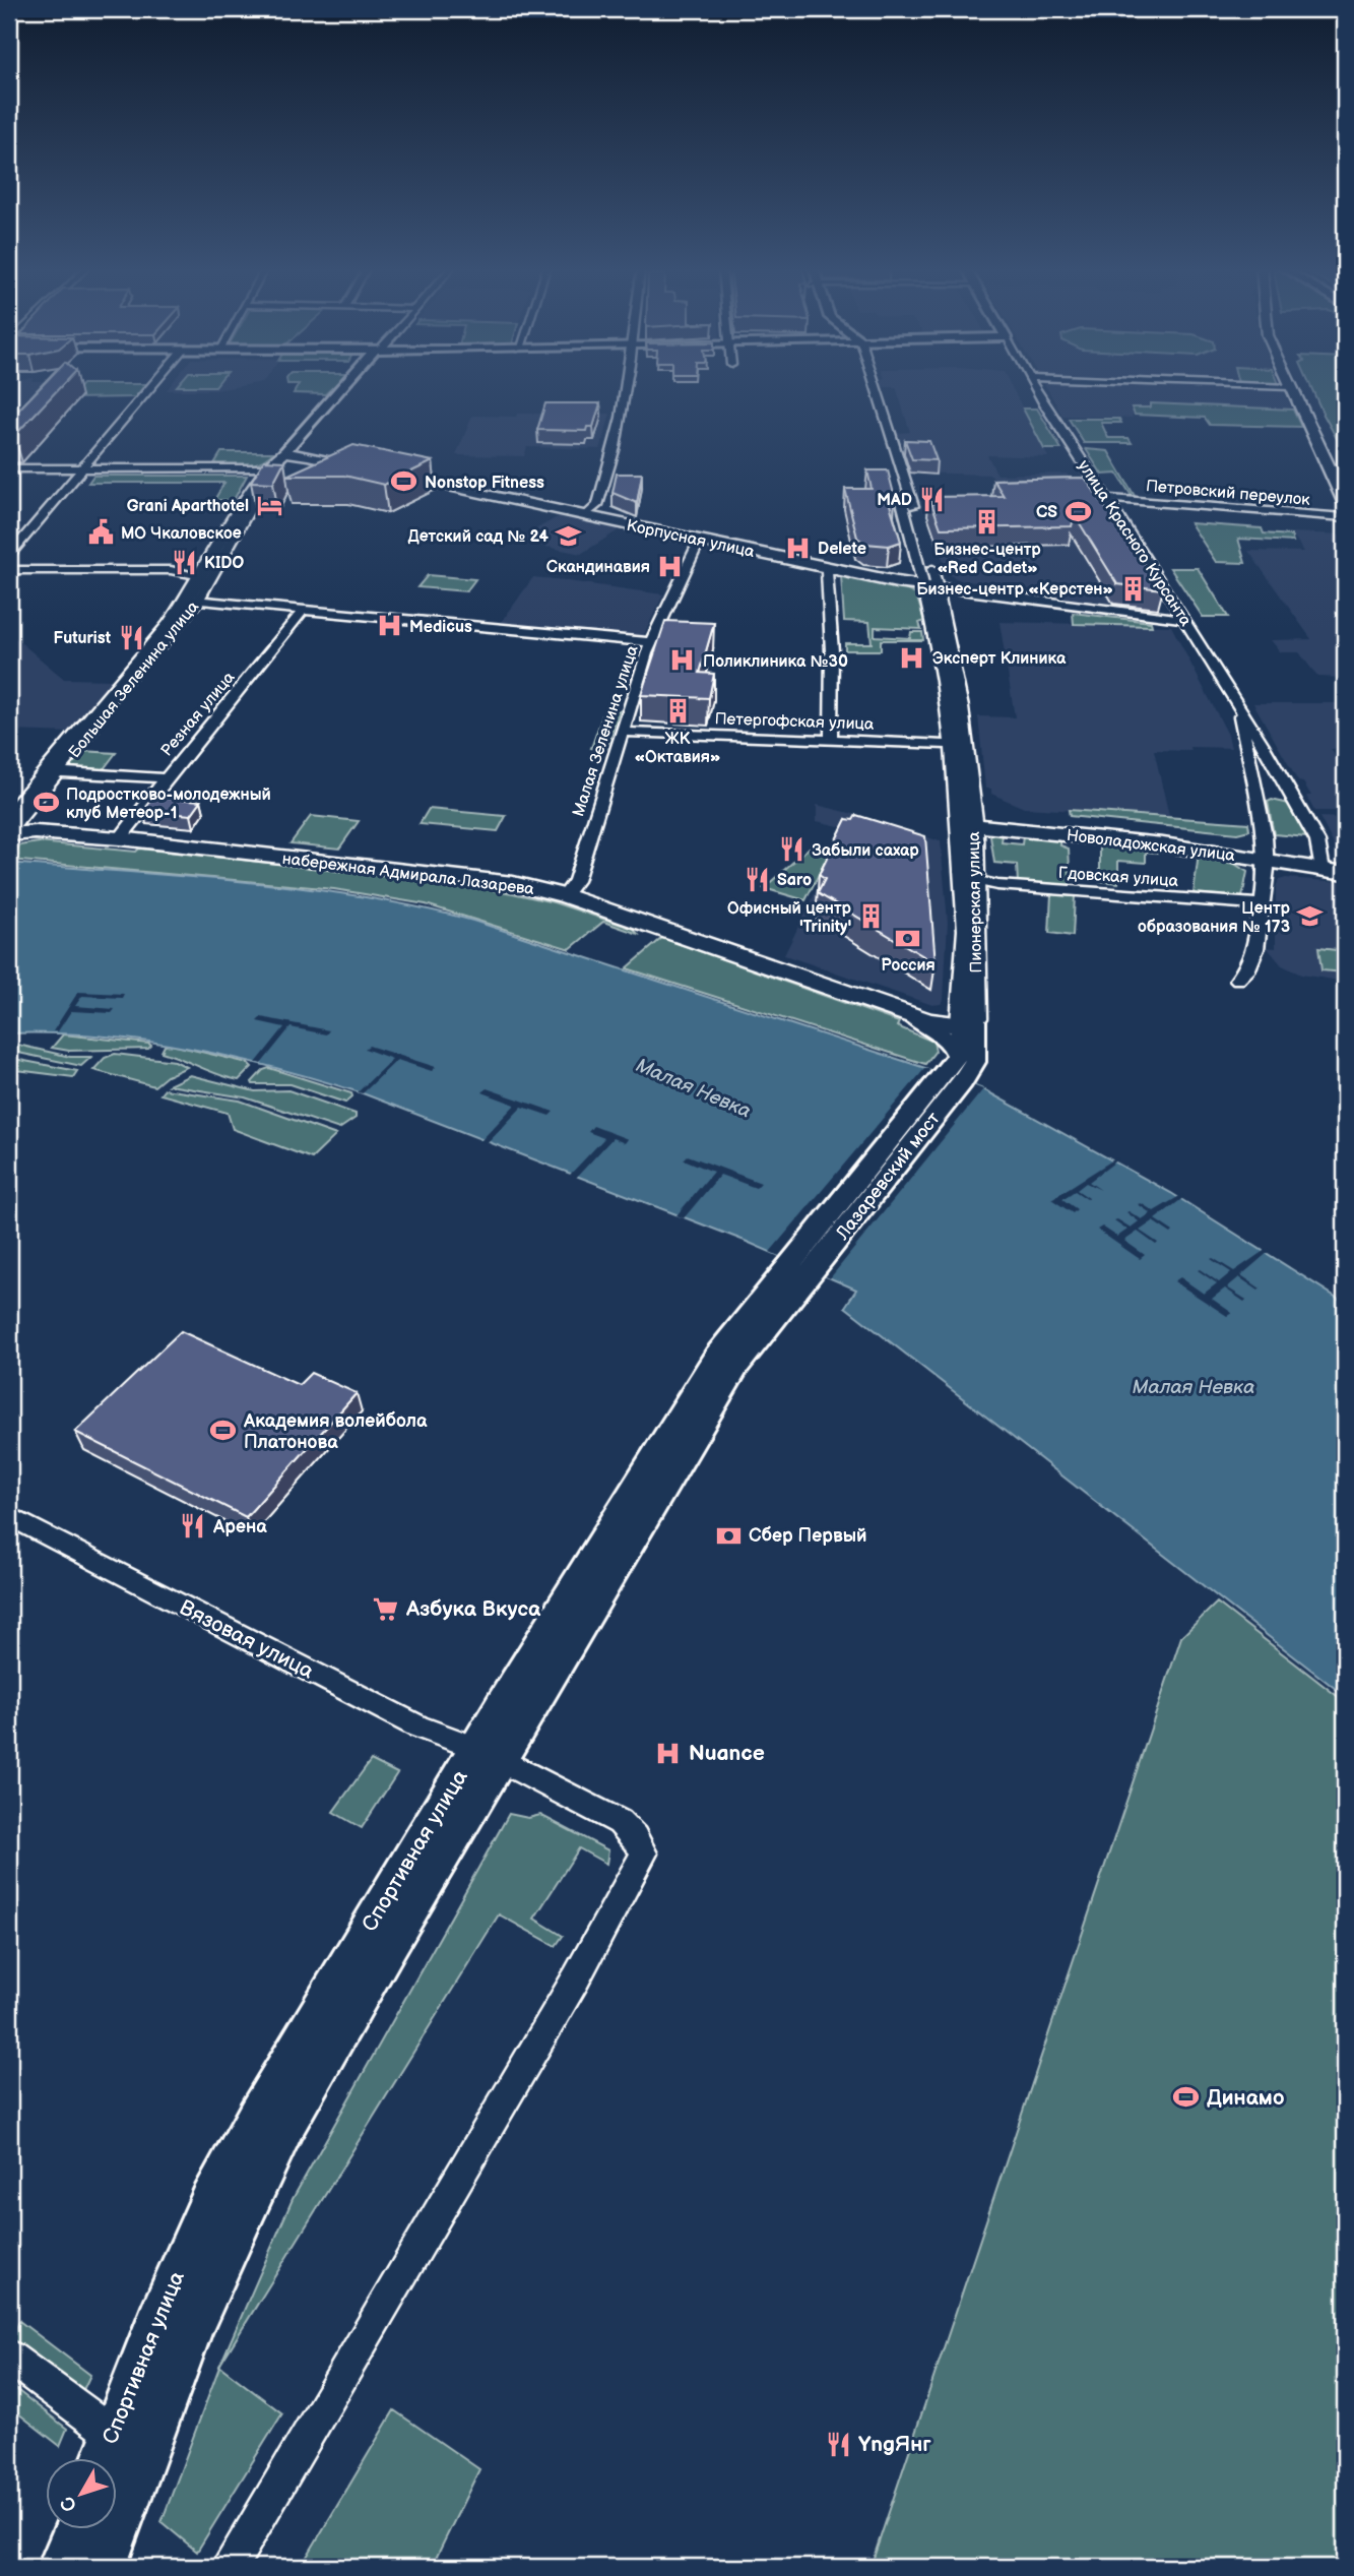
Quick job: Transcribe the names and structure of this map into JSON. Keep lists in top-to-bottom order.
{
  "streets": {
    "main road": [
      "Корпусная улица",
      "Большая Зеленина улица",
      "Новоладожская улица",
      "набережная Адмирала Лазарева",
      "Пионерская улица"
    ],
    "street": [
      "Петровский переулок",
      "улица Красного Курсанта",
      "Резная улица",
      "Петергофская улица",
      "Малая Зеленина улица",
      "Гдовская улица",
      "Лазаревский мост",
      "Вязовая улица",
      "Спортивная улица"
    ]
  },
  "crossings": [
    ["Петровский переулок", "улица Красного Курсанта"],
    ["Корпусная улица", "улица Красного Курсанта"],
    ["Корпусная улица", "Большая Зеленина улица"],
    ["Корпусная улица", "Малая Зеленина улица"],
    ["Корпусная улица", "Пионерская улица"],
    ["улица Красного Курсанта", "Новоладожская улица"],
    ["улица Красного Курсанта", "Гдовская улица"],
    ["Большая Зеленина улица", "набережная Адмирала Лазарева"],
    ["Резная улица", "набережная Адмирала Лазарева"],
    ["Петергофская улица", "Малая Зеленина улица"],
    ["Петергофская улица", "Пионерская улица"],
    ["Малая Зеленина улица", "набережная Адмирала Лазарева"],
    ["Новоладожская улица", "Пионерская улица"],
    ["набережная Адмирала Лазарева", "Пионерская улица"],
    ["Гдовская улица", "Пионерская улица"],
    ["Лазаревский мост", "Спортивная улица"],
    ["Вязовая улица", "Спортивная улица"]
  ],
  "water": ["Малая Невка"],
  "places": {
    "sports": [
      "Nonstop Fitness",
      "CS",
      "Подростково-молодежный клуб Метеор-1",
      "Академия волейбола Платонова",
      "Динамо"
    ],
    "restaurant": [
      "MAD",
      "KIDO",
      "Futurist",
      "Забыли сахар",
      "Saro",
      "Арена",
      "YngЯнг"
    ],
    "hotel": ["Grani Aparthotel"],
    "building": [
      "Бизнес-центр «Red Cadet»",
      "Бизнес-центр «Керстен»",
      "ЖК «Октавия»",
      "Офисный центр 'Trinity'"
    ],
    "public building": ["МО Чкаловское"],
    "school or university": ["Детский сад № 24", "Центр образования № 173"],
    "hospital": [
      "Delete",
      "Скандинавия",
      "Medicus",
      "Эксперт Клиника",
      "Поликлиника №30",
      "Nuance"
    ],
    "bank": ["Россия", "Сбер Первый"],
    "supermarket": ["Азбука Вкуса"]
  },
  "north": "bottom left"
}
